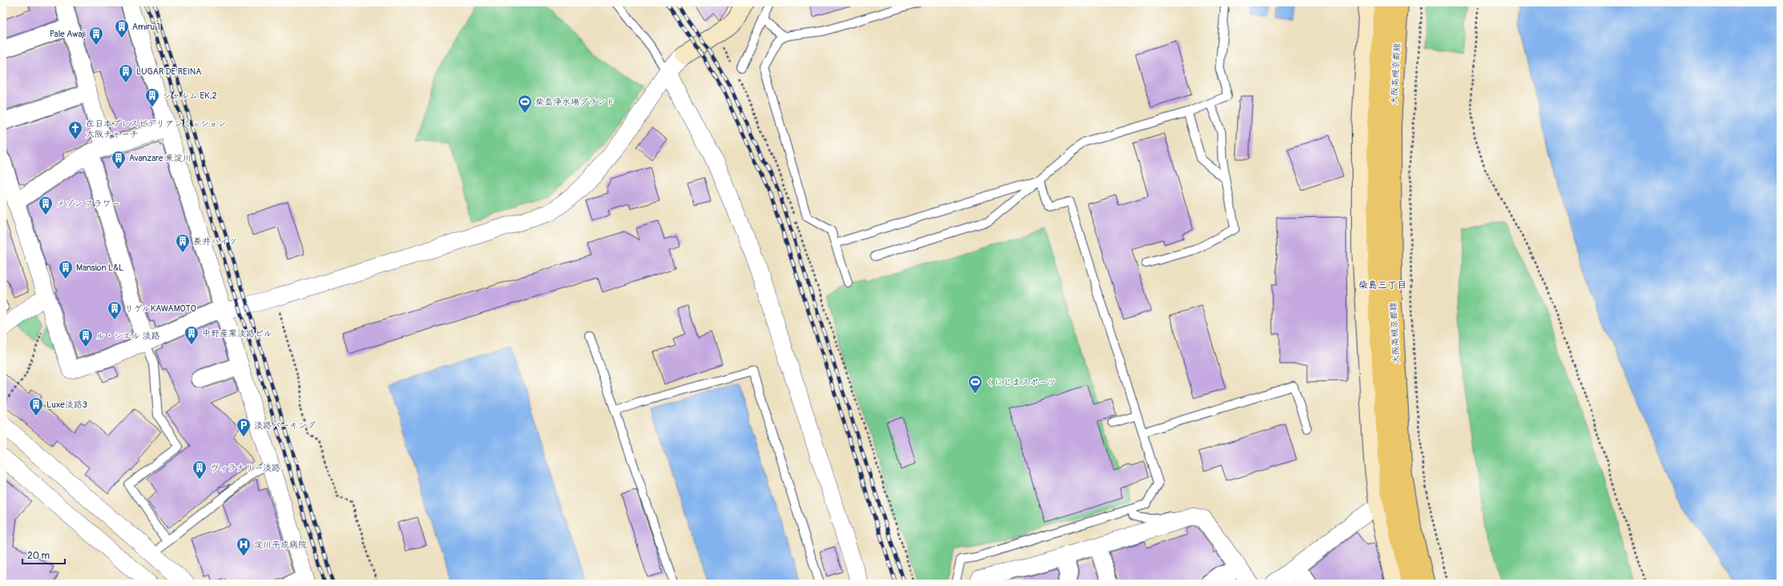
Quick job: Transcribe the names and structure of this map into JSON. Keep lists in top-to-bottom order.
{
  "streets": {
    "main road": ["大阪高槻京都線"]
  },
  "districts": ["柴島三丁目"],
  "places": {
    "building": [
      "Amiru 1",
      "Pale Awaji",
      "LUGAR DE REINA",
      "シャルム EK,2",
      "Avanzare 東淀川",
      "メゾン フラワー",
      "長井ハイツ",
      "Mansion L&L",
      "リゲルKAWAMOTO",
      "中野産業淡路ビル",
      "ル・シエル 淡路",
      "Luxe淡路3",
      "ヴィラナリー淡路"
    ],
    "sports": ["柴島浄水場グランド", "くにじまスポーツ"],
    "church": ["在日本プレスビデリアンミッション 大阪チャーチ"],
    "parking": ["淡路パーキング"],
    "hospital": ["淀川平成病院"]
  },
  "scale_bar": "20 m"
}
